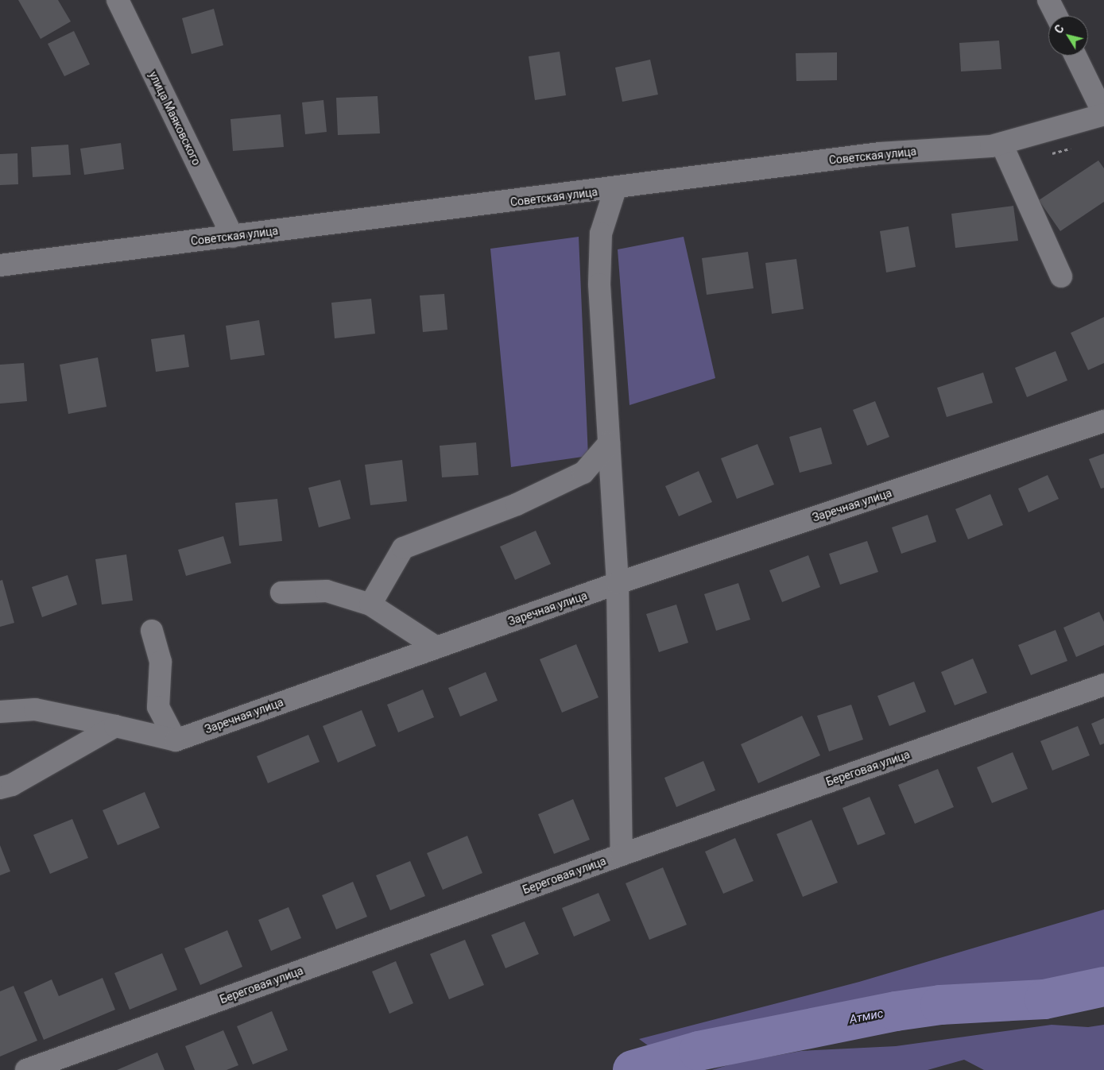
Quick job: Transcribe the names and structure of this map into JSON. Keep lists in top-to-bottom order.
{
  "streets": {
    "street": [
      "улица Маяковского",
      "Советская улица",
      "Заречная улица",
      "Береговая улица"
    ]
  },
  "crossings": [
    ["улица Маяковского", "Советская улица"]
  ],
  "water": ["Атмис"],
  "north": "top left"
}
